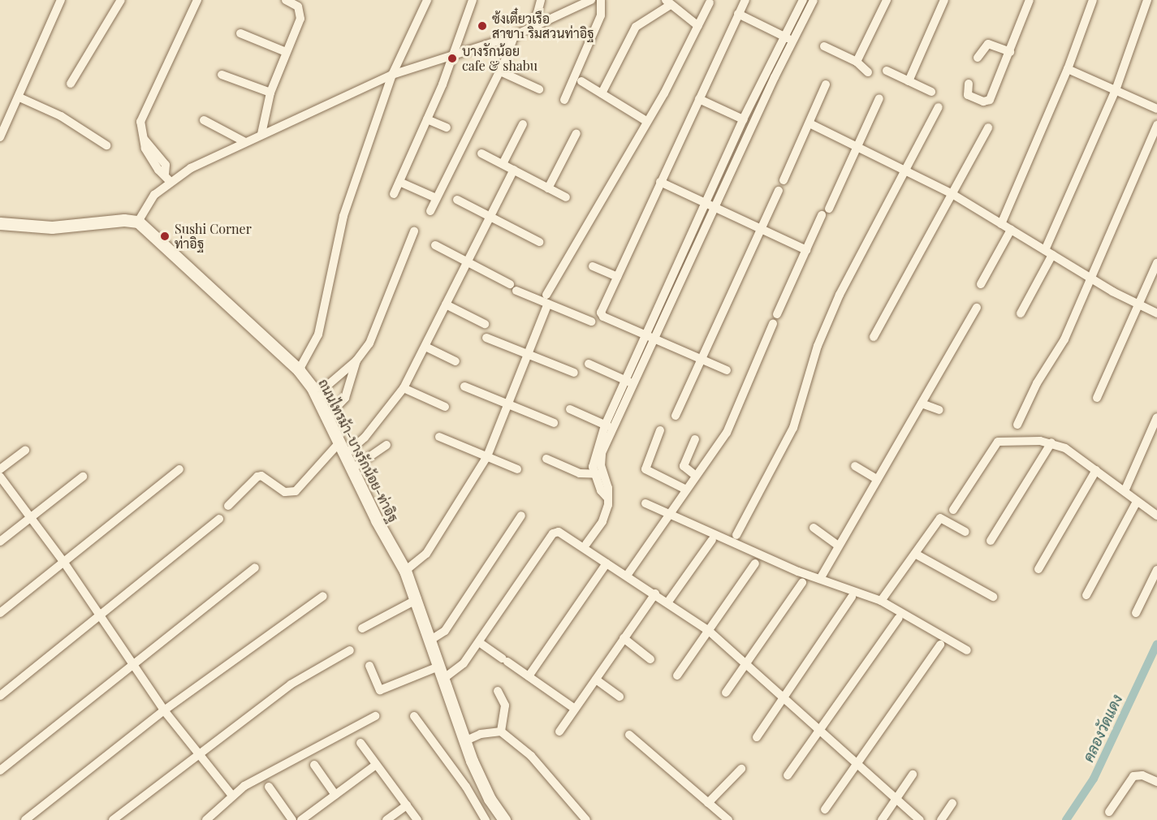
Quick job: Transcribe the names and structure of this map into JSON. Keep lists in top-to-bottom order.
{
  "streets": {
    "street": ["ถนนไทรม้า-บางรักน้อย-ท่าอิฐ"]
  },
  "water": ["คลองวัดแดง"],
  "places": ["ซ้งเตี๋ยวเรือ สาขา1 ริมสวนท่าอิฐ", "บางรักน้อย cafe & shabu", "Sushi Corner ท่าอิฐ"]
}
